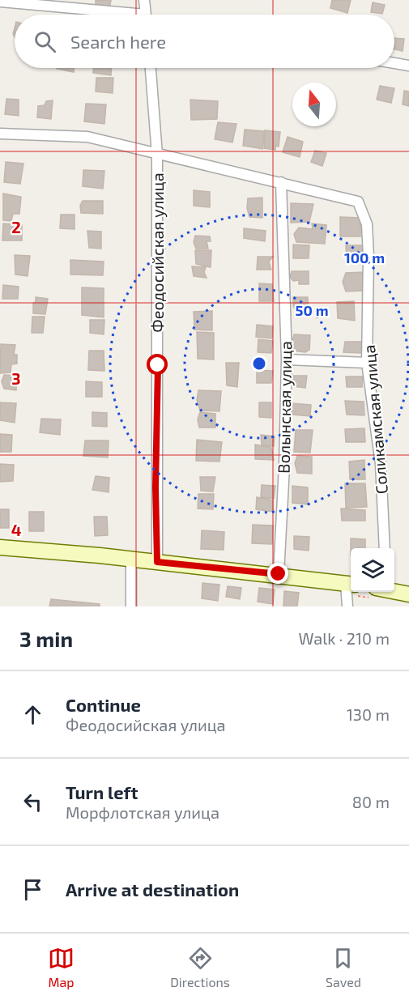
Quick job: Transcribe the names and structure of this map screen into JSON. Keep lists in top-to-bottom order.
{
  "streets": {
    "street": ["Феодосийская улица", "Волынская улица", "Соликамская улица"]
  },
  "crossings": [
    ["Волынская улица", "Соликамская улица"]
  ],
  "north": "top",
  "page": {
    "search": "Search here",
    "heading": ["3 min", "Walk · 210 m"],
    "list": [
      ["Continue", "Феодосийская улица", "130 m"],
      ["Turn left", "Морфлотская улица", "80 m"],
      "Arrive at destination"
    ],
    "nav": ["Map", "Directions", "Saved"]
  },
  "grid": {
    "rows": ["2", "3", "4"]
  },
  "rings": ["100 m", "50 m"]
}
